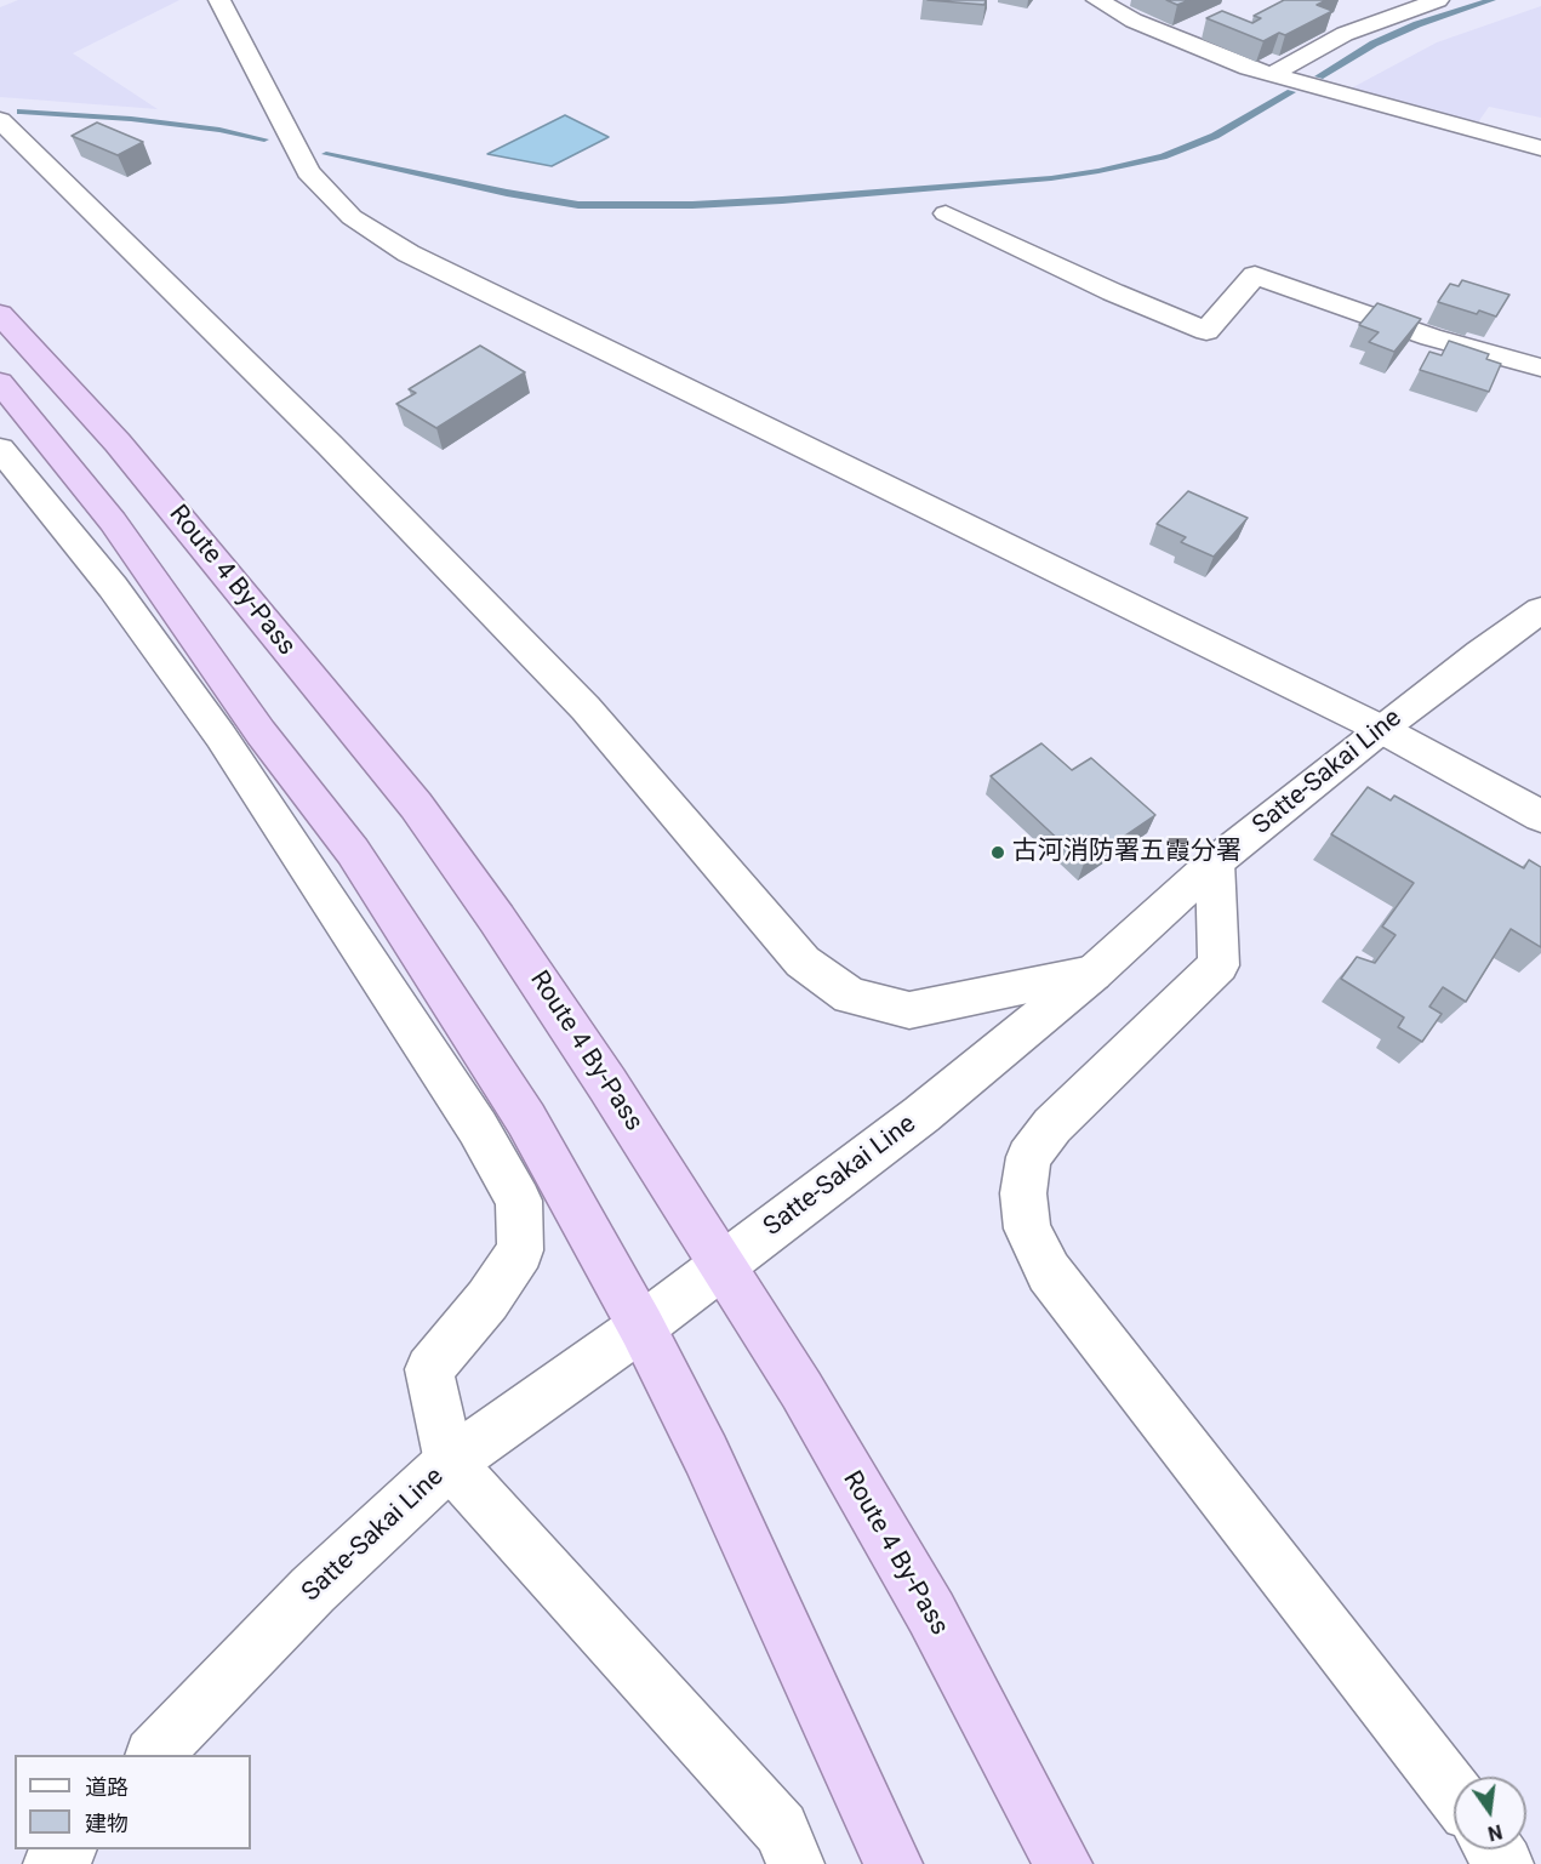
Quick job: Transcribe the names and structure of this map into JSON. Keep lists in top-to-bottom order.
{
  "streets": {
    "highway": ["Route 4 By-Pass"],
    "street": ["Satte-Sakai Line"]
  },
  "crossings": [
    ["Route 4 By-Pass", "Satte-Sakai Line"]
  ],
  "places": ["古河消防署五霞分署"],
  "legend": ["道路", "建物"],
  "north": "bottom"
}
